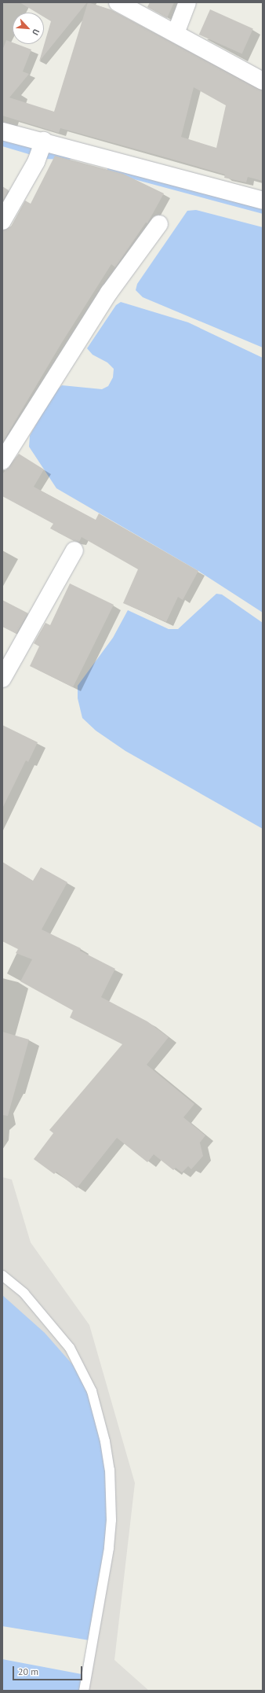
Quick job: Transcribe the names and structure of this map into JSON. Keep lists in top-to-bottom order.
{
  "scale_bar": "20 m",
  "north": "bottom right"
}
